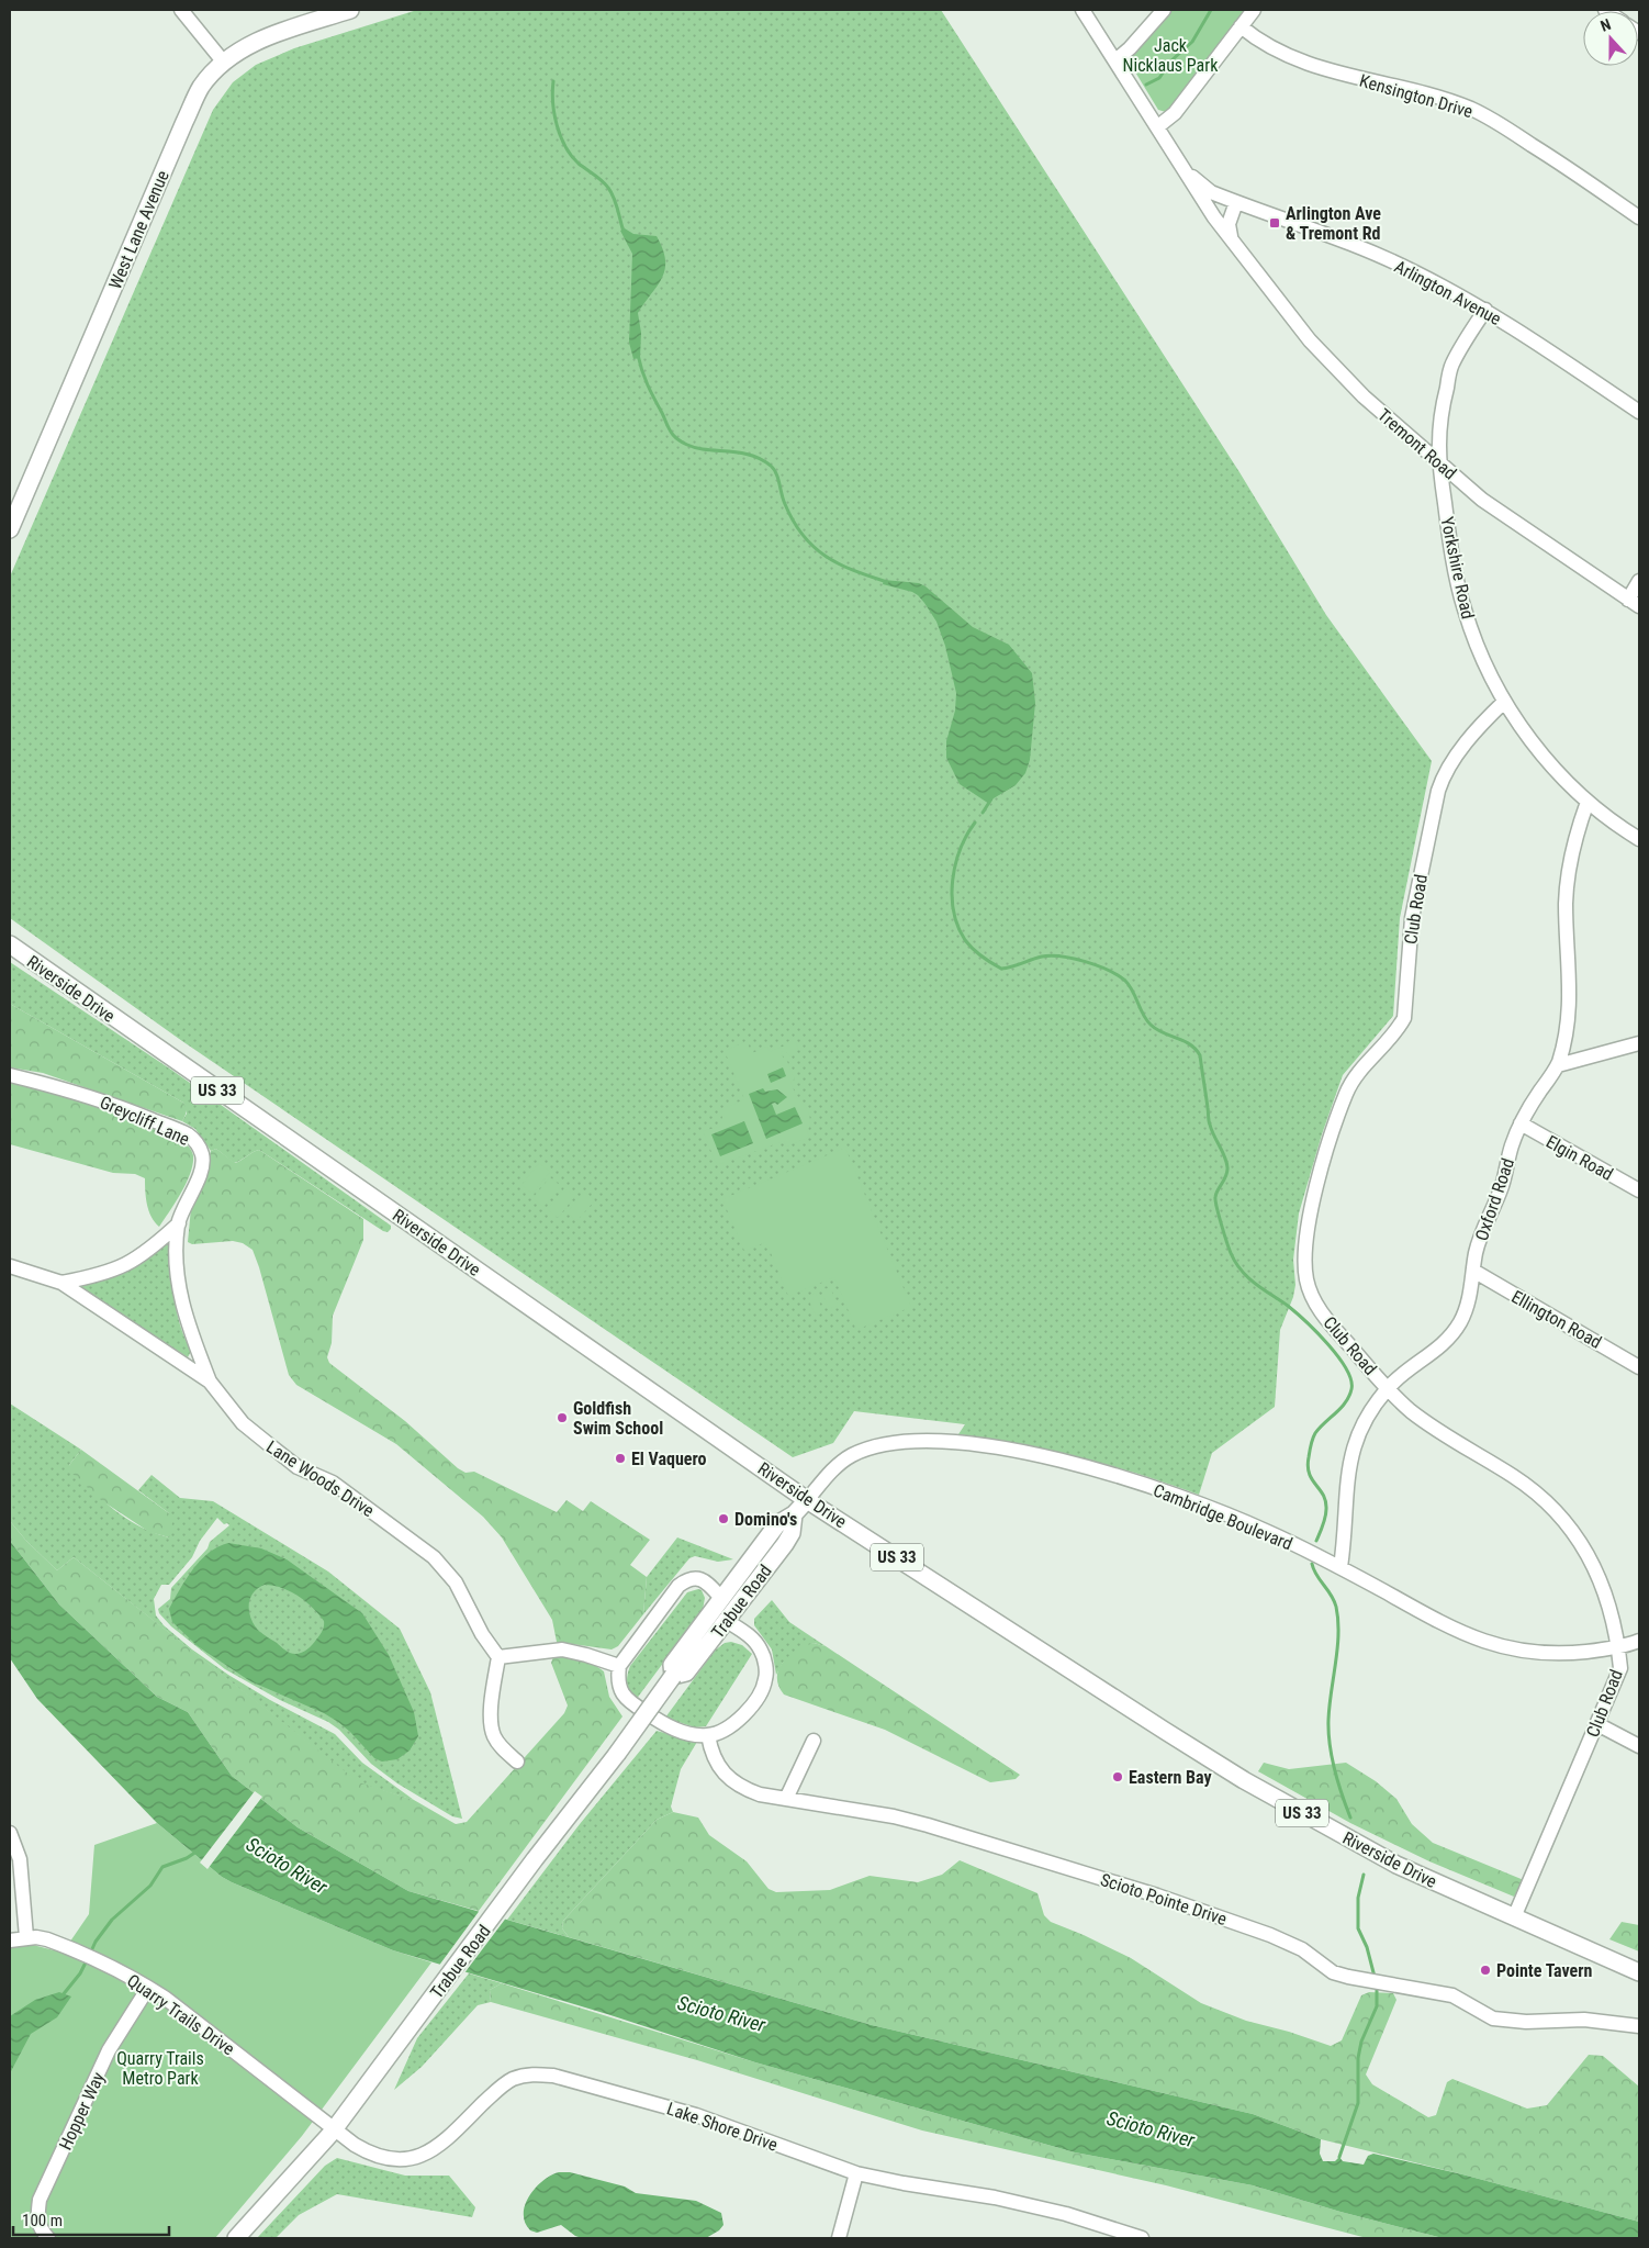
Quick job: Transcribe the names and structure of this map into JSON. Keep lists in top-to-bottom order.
{
  "streets": {
    "main road": [
      "West Lane Avenue",
      "Riverside Drive",
      "US 33",
      "Trabue Road"
    ],
    "street": [
      "Kensington Drive",
      "Arlington Avenue",
      "Tremont Road",
      "Yorkshire Road",
      "Club Road",
      "Greycliff Lane",
      "Elgin Road",
      "Oxford Road",
      "Ellington Road",
      "Lane Woods Drive",
      "Cambridge Boulevard",
      "Scioto Pointe Drive",
      "Quarry Trails Drive",
      "Hopper Way",
      "Lake Shore Drive"
    ]
  },
  "crossings": [
    ["Arlington Avenue", "Tremont Road"],
    ["Arlington Avenue", "Yorkshire Road"],
    ["Tremont Road", "Yorkshire Road"],
    ["Yorkshire Road", "Club Road"],
    ["Yorkshire Road", "Oxford Road"],
    ["Club Road", "Riverside Drive"],
    ["Club Road", "Oxford Road"],
    ["Club Road", "Cambridge Boulevard"],
    ["Riverside Drive", "Cambridge Boulevard"],
    ["Riverside Drive", "Trabue Road"],
    ["Greycliff Lane", "Lane Woods Drive"],
    ["Elgin Road", "Oxford Road"],
    ["Oxford Road", "Ellington Road"],
    ["Oxford Road", "Cambridge Boulevard"],
    ["Cambridge Boulevard", "Trabue Road"],
    ["Trabue Road", "Quarry Trails Drive"],
    ["Trabue Road", "Lake Shore Drive"],
    ["Quarry Trails Drive", "Hopper Way"],
    ["Quarry Trails Drive", "Lake Shore Drive"]
  ],
  "water": ["Scioto River"],
  "parks": ["Jack Nicklaus Park", "Quarry Trails Metro Park"],
  "places": {
    "transit": ["Arlington Ave & Tremont Rd"],
    "other": [
      "Goldfish Swim School",
      "El Vaquero",
      "Domino's",
      "Eastern Bay",
      "Pointe Tavern"
    ]
  },
  "scale_bar": "100 m",
  "north": "top"
}
